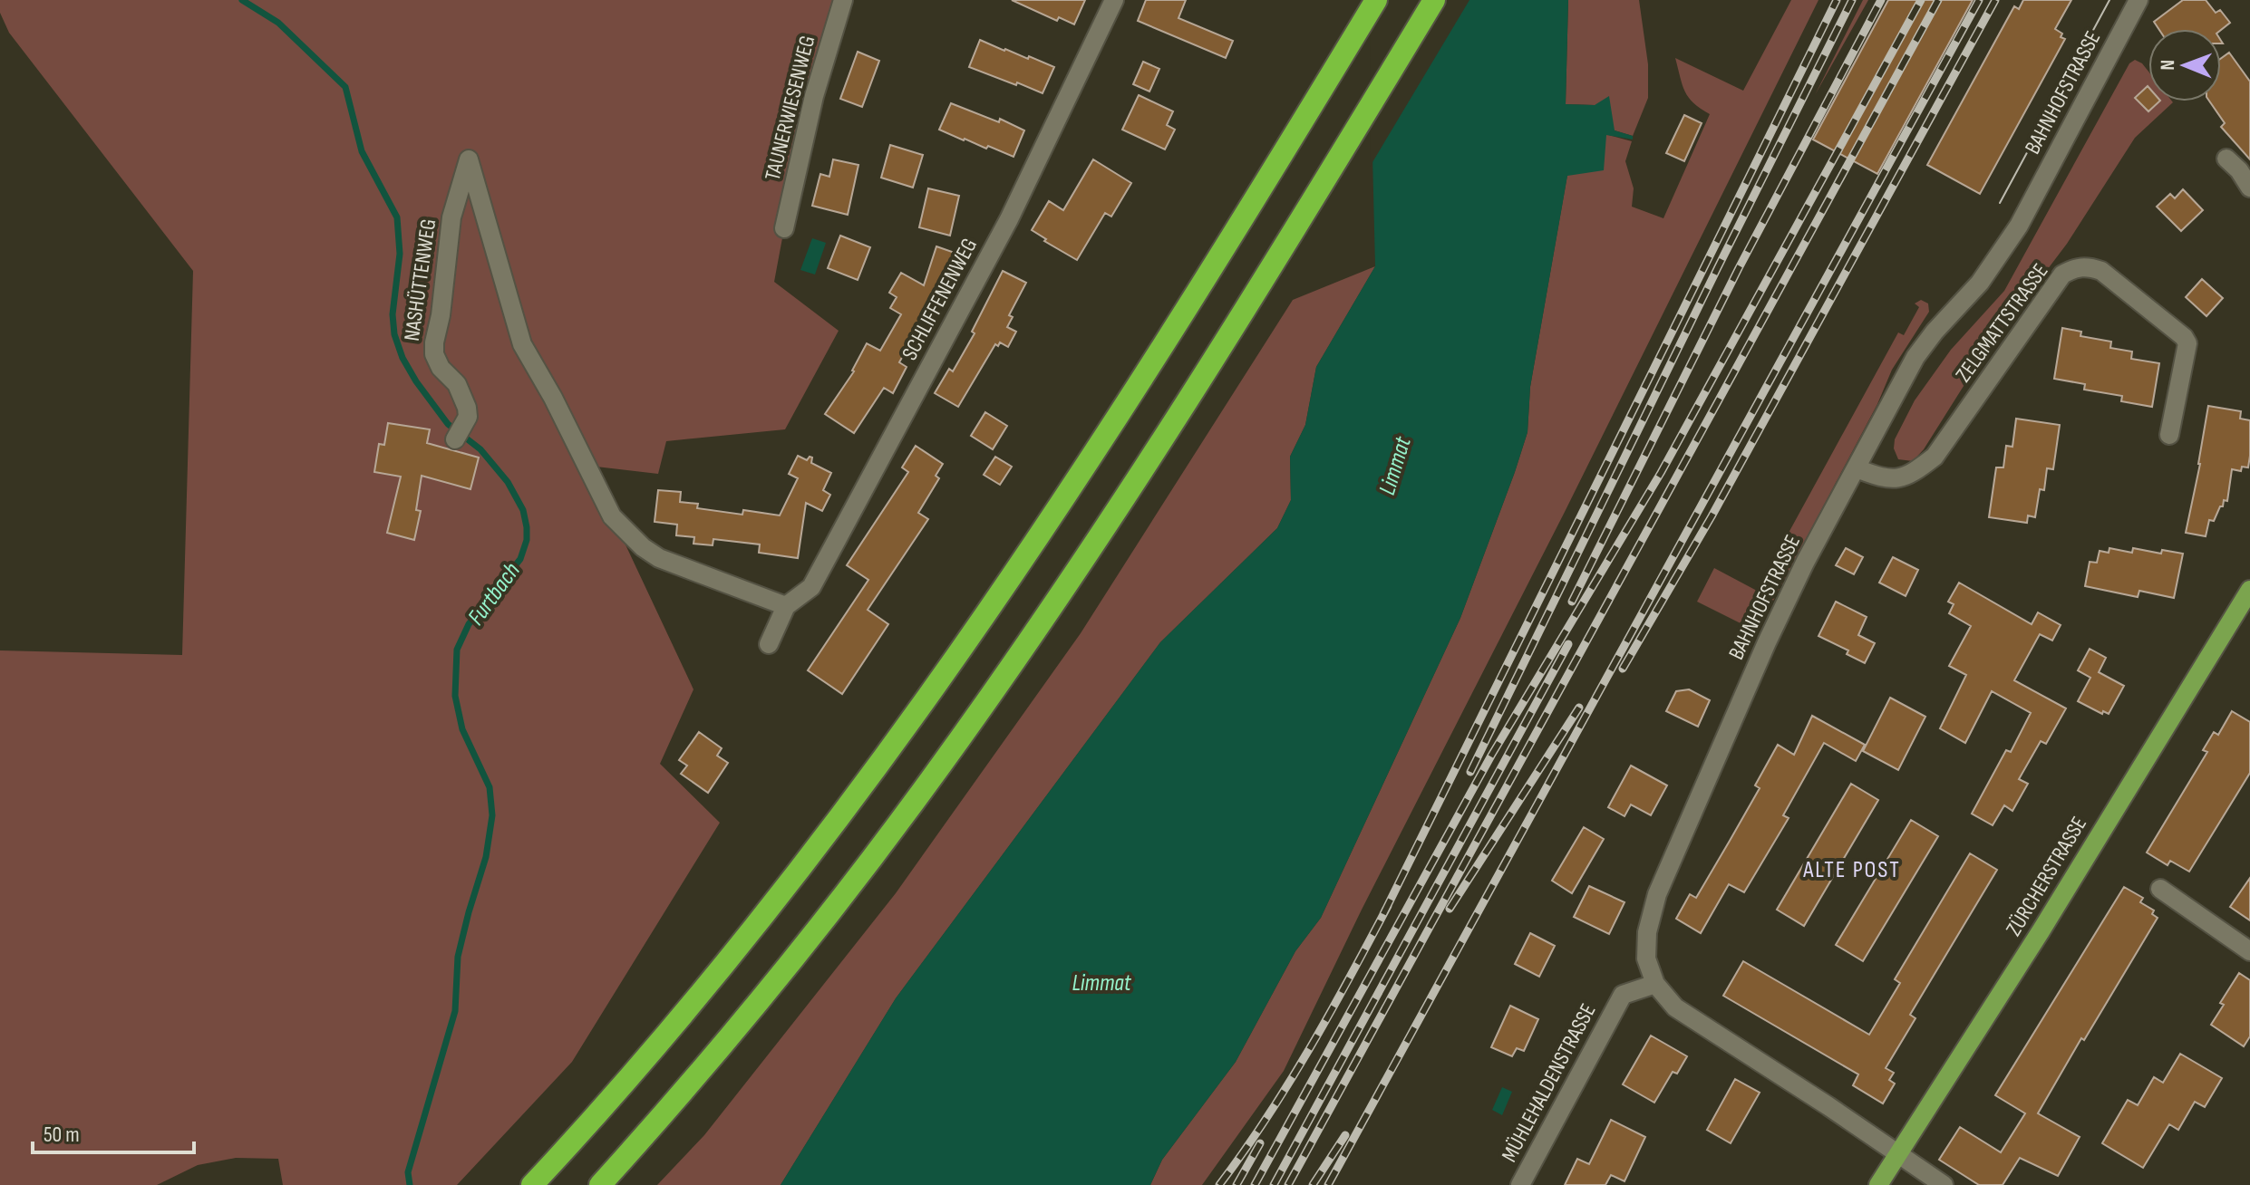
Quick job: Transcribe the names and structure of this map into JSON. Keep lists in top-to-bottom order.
{
  "streets": {
    "main road": ["ZÜRCHERSTRASSE"],
    "street": [
      "BAHNHOFSTRASSE",
      "TAUNERWIESENWEG",
      "NASHÜTTENWEG",
      "SCHLIFFENENWEG",
      "ZELGMATTSTRASSE",
      "MÜHLEHALDENSTRASSE"
    ]
  },
  "crossings": [
    ["BAHNHOFSTRASSE", "ZELGMATTSTRASSE"],
    ["BAHNHOFSTRASSE", "ZÜRCHERSTRASSE"],
    ["BAHNHOFSTRASSE", "MÜHLEHALDENSTRASSE"],
    ["NASHÜTTENWEG", "SCHLIFFENENWEG"]
  ],
  "districts": ["ALTE POST"],
  "water": ["Limmat", "Furtbach"],
  "scale_bar": "50 m",
  "north": "left"
}
